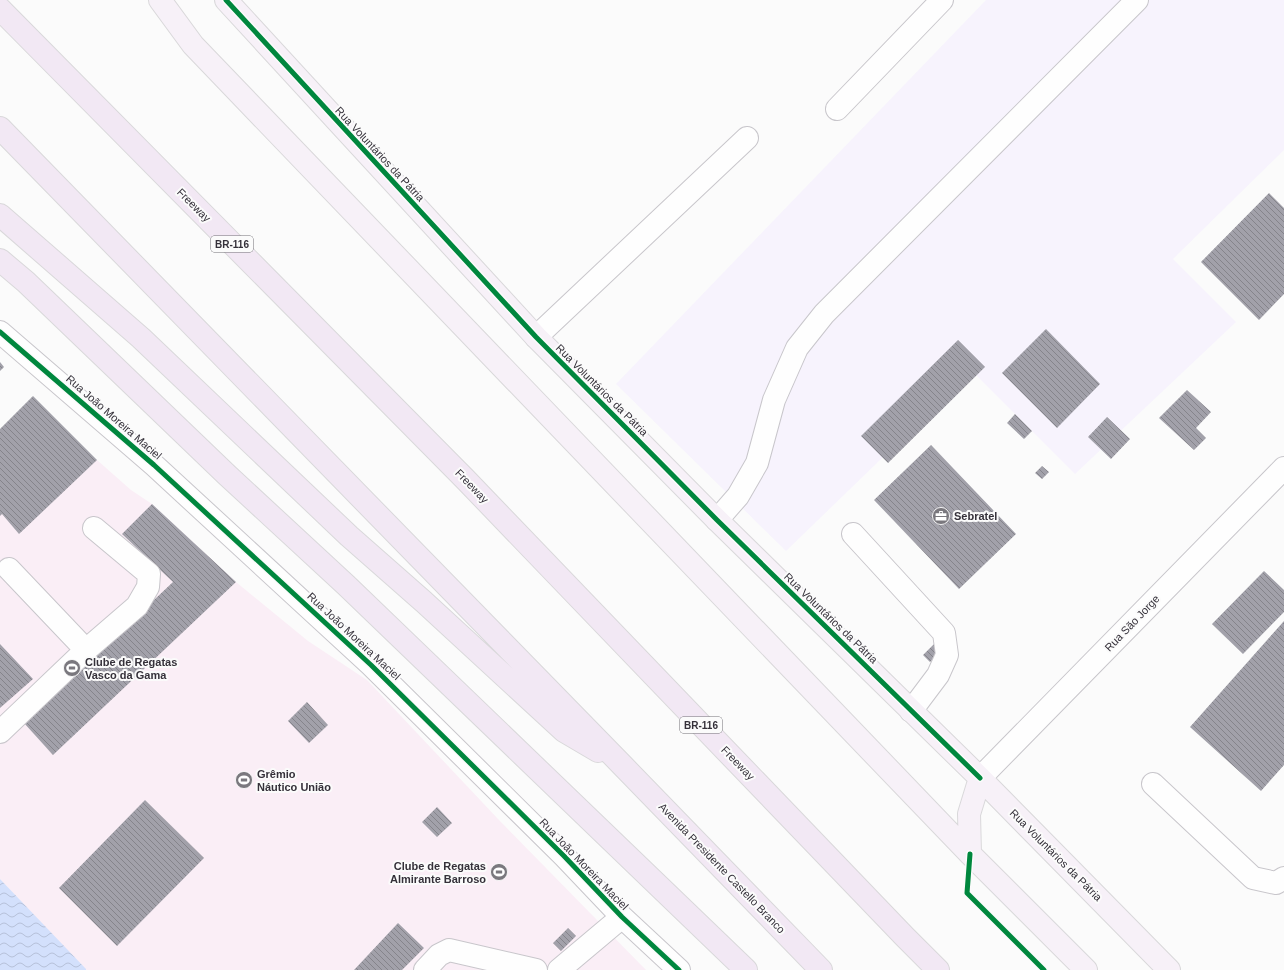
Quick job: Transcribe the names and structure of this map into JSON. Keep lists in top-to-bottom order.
{
  "streets": {
    "highway": ["Freeway", "BR-116", "Avenida Presidente Castello Branco"],
    "main road": ["Rua Voluntários da Pátria"],
    "street": ["Rua João Moreira Maciel", "Rua São Jorge"]
  },
  "crossings": [
    ["Rua Voluntários da Pátria", "Rua São Jorge"]
  ],
  "places": {
    "office": ["Sebratel"],
    "sports": ["Clube de Regatas Vasco da Gama", "Grêmio Náutico União", "Clube de Regatas Almirante Barroso"]
  }
}
